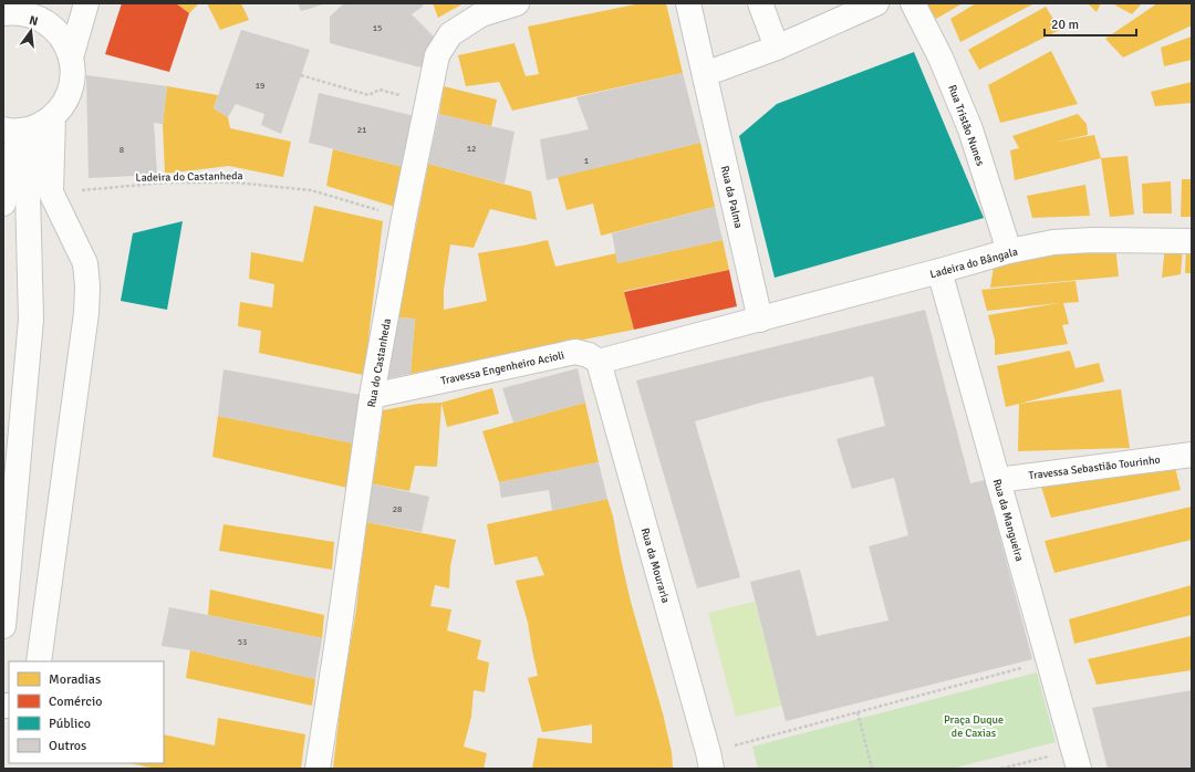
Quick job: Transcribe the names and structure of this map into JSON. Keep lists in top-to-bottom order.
{
  "streets": {
    "street": [
      "Rua Tristão Nunes",
      "Rua da Palma",
      "Ladeira do Bângala",
      "Rua do Castanheda",
      "Travessa Engenheiro Acioli",
      "Travessa Sebastião Tourinho",
      "Rua da Mangueira",
      "Rua da Mouraria"
    ],
    "path": ["Ladeira do Castanheda"]
  },
  "crossings": [
    ["Rua Tristão Nunes", "Ladeira do Bângala"],
    ["Ladeira do Castanheda", "Rua do Castanheda"],
    ["Rua da Palma", "Ladeira do Bângala"],
    ["Ladeira do Bângala", "Rua da Mangueira"],
    ["Rua do Castanheda", "Travessa Engenheiro Acioli"],
    ["Travessa Engenheiro Acioli", "Rua da Mouraria"],
    ["Travessa Sebastião Tourinho", "Rua da Mangueira"]
  ],
  "parks": ["Praça Duque de Caxias"],
  "house_numbers": [
    "15",
    "19",
    "21",
    "12",
    "8",
    "1",
    "28",
    "53"
  ],
  "legend": [
    "Moradias",
    "Comércio",
    "Público",
    "Outros"
  ],
  "scale_bar": "20 m",
  "north": "top"
}
